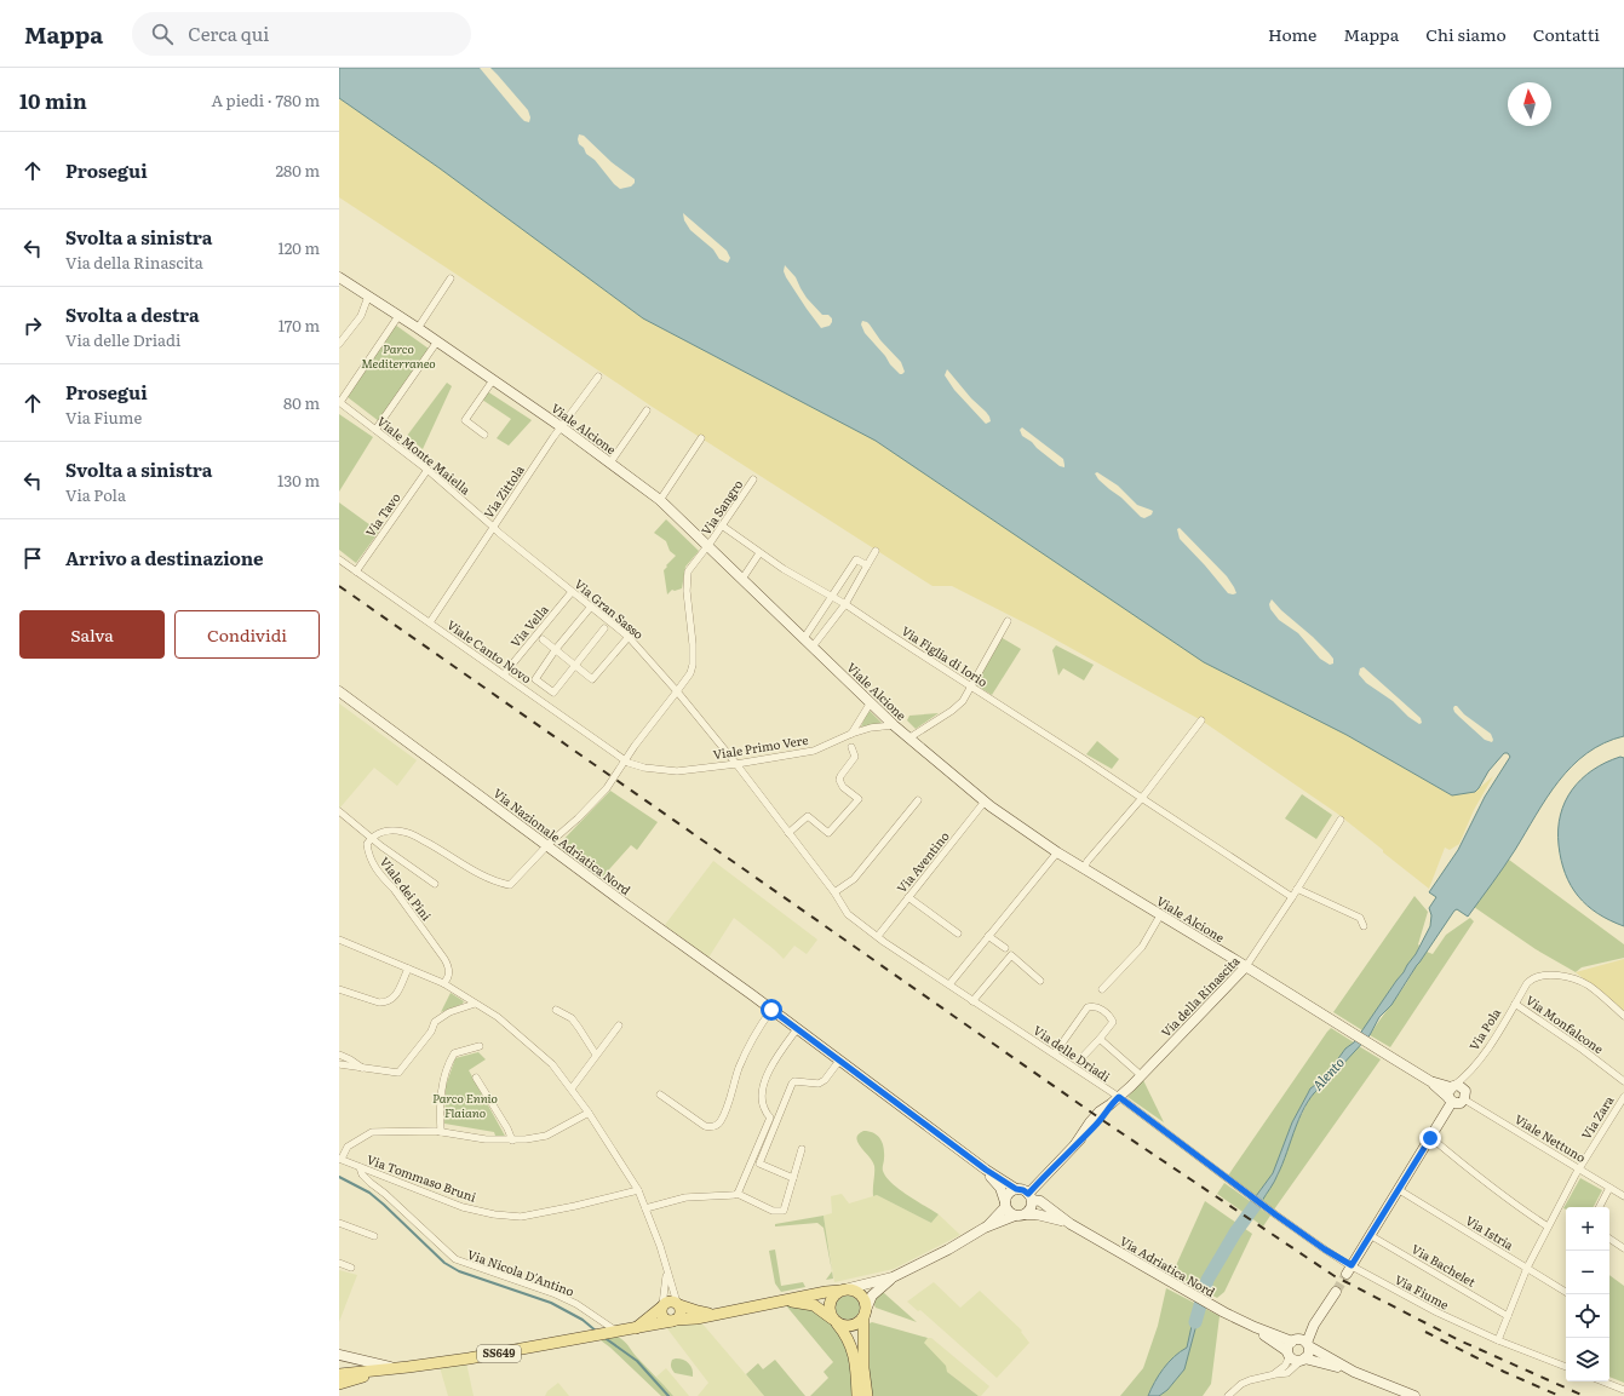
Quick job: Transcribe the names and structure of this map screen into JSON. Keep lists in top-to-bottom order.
{
  "streets": {
    "main road": ["SS649"],
    "street": [
      "Viale Alcione",
      "Viale Monte Maiella",
      "Via Zittola",
      "Via Sangro",
      "Via Tavo",
      "Via Gran Sasso",
      "Via Vella",
      "Viale Canto Novo",
      "Via Figlia di Iorio",
      "Viale Primo Vere",
      "Via Nazionale Adriatica Nord",
      "Via Aventino",
      "Viale dei Pini",
      "Via della Rinascita",
      "Via Monfalcone",
      "Via Pola",
      "Via delle Driadi",
      "Via Zara",
      "Viale Nettuno",
      "Via Tommaso Bruni",
      "Via Istria",
      "Via Bachelet",
      "Via Adriatica Nord",
      "Via Nicola D'Antino",
      "Via Fiume"
    ]
  },
  "crossings": [
    ["Viale Alcione", "Via Zittola"],
    ["Viale Alcione", "Via Sangro"],
    ["Viale Alcione", "Viale Primo Vere"],
    ["Viale Alcione", "Via Aventino"],
    ["Viale Alcione", "Via della Rinascita"],
    ["Viale Alcione", "Via Pola"],
    ["Viale Monte Maiella", "Via Zittola"],
    ["Viale Monte Maiella", "Via Tavo"],
    ["Viale Monte Maiella", "Via Gran Sasso"],
    ["Via Zittola", "Via Gran Sasso"],
    ["Via Zittola", "Viale Canto Novo"],
    ["Via Sangro", "Via Gran Sasso"],
    ["Via Sangro", "Viale Canto Novo"],
    ["Via Sangro", "Via Figlia di Iorio"],
    ["Via Sangro", "Viale Primo Vere"],
    ["Via Sangro", "Via Nazionale Adriatica Nord"],
    ["Via Tavo", "Viale Canto Novo"],
    ["Via Gran Sasso", "Via Vella"],
    ["Via Gran Sasso", "Viale Primo Vere"],
    ["Via Gran Sasso", "Via delle Driadi"],
    ["Via Vella", "Viale Canto Novo"],
    ["Viale Canto Novo", "Viale Primo Vere"],
    ["Via Figlia di Iorio", "Via della Rinascita"],
    ["Viale Primo Vere", "Via delle Driadi"],
    ["Via Nazionale Adriatica Nord", "Via della Rinascita"],
    ["Via Nazionale Adriatica Nord", "Via Adriatica Nord"],
    ["Via Nazionale Adriatica Nord", "SS649"],
    ["Via Aventino", "Via delle Driadi"],
    ["Via della Rinascita", "Via delle Driadi"],
    ["Via della Rinascita", "Via Adriatica Nord"],
    ["Via della Rinascita", "SS649"],
    ["Via Monfalcone", "Via Pola"],
    ["Via Pola", "Via Istria"],
    ["Via Pola", "Via Bachelet"],
    ["Via Pola", "Via Fiume"],
    ["Via delle Driadi", "Via Fiume"],
    ["Via Zara", "Viale Nettuno"],
    ["Via Zara", "Via Istria"],
    ["Via Zara", "Via Bachelet"],
    ["Via Zara", "Via Fiume"],
    ["Via Tommaso Bruni", "Via Nicola D'Antino"],
    ["Via Adriatica Nord", "SS649"],
    ["Via Nicola D'Antino", "SS649"]
  ],
  "water": ["Alento"],
  "parks": ["Parco Mediterraneo", "Parco Ennio Flaiano"],
  "north": "top",
  "page": {
    "header": "Mappa",
    "search": "Cerca qui",
    "nav": [
      "Home",
      "Mappa",
      "Chi siamo",
      "Contatti"
    ],
    "heading": ["10 min", "A piedi · 780 m"],
    "list": [
      ["Prosegui", "280 m"],
      ["Svolta a sinistra", "Via della Rinascita", "120 m"],
      ["Svolta a destra", "Via delle Driadi", "170 m"],
      ["Prosegui", "Via Fiume", "80 m"],
      ["Svolta a sinistra", "Via Pola", "130 m"],
      "Arrivo a destinazione"
    ],
    "buttons": ["Salva", "Condividi"],
    "map_buttons": ["+", "−"]
  }
}
